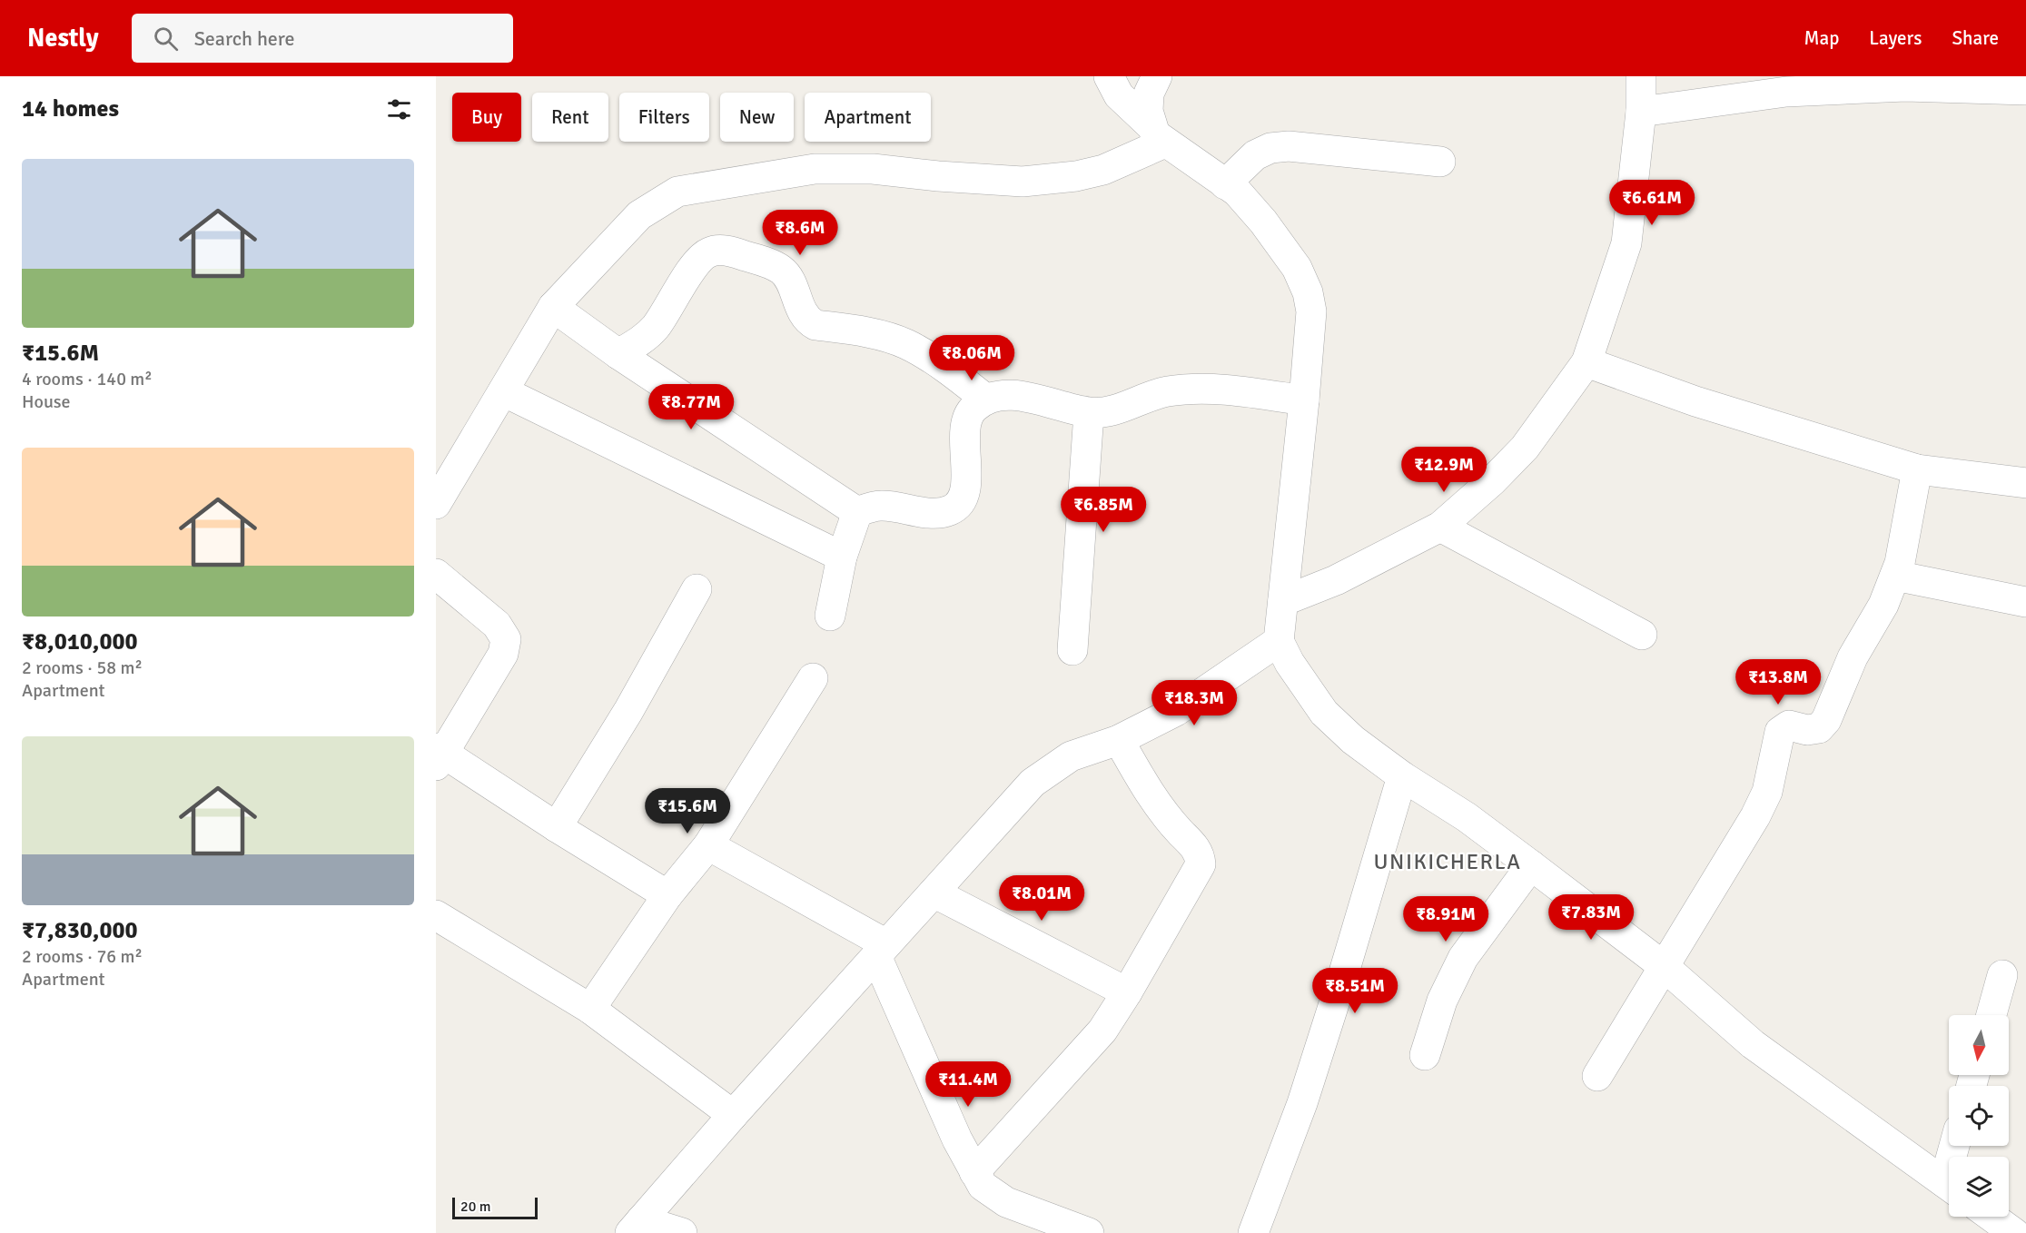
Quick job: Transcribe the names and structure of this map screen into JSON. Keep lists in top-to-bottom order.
{
  "districts": ["UNIKICHERLA"],
  "scale_bar": "20 m",
  "north": "bottom",
  "page": {
    "header": "Nestly",
    "search": "Search here",
    "nav": ["Map", "Layers", "Share"],
    "heading": "14 homes",
    "chip": [
      "Buy",
      "Rent",
      "Filters",
      "New",
      "Apartment"
    ],
    "list": [
      {
        "name": "₹15.6M",
        "note": "4 rooms · 140 m² · House"
      },
      {
        "name": "₹8,010,000",
        "note": "2 rooms · 58 m² · Apartment"
      },
      {
        "name": "₹7,830,000",
        "note": "2 rooms · 76 m² · Apartment"
      }
    ],
    "price": [
      "₹6.61M",
      "₹8.6M",
      "₹8.06M",
      "₹8.77M",
      "₹12.9M",
      "₹6.85M",
      "₹13.8M",
      "₹18.3M",
      "₹15.6M",
      "₹8.01M",
      "₹7.83M",
      "₹8.91M",
      "₹8.51M",
      "₹11.4M"
    ],
    "scale": "20 m"
  }
}
